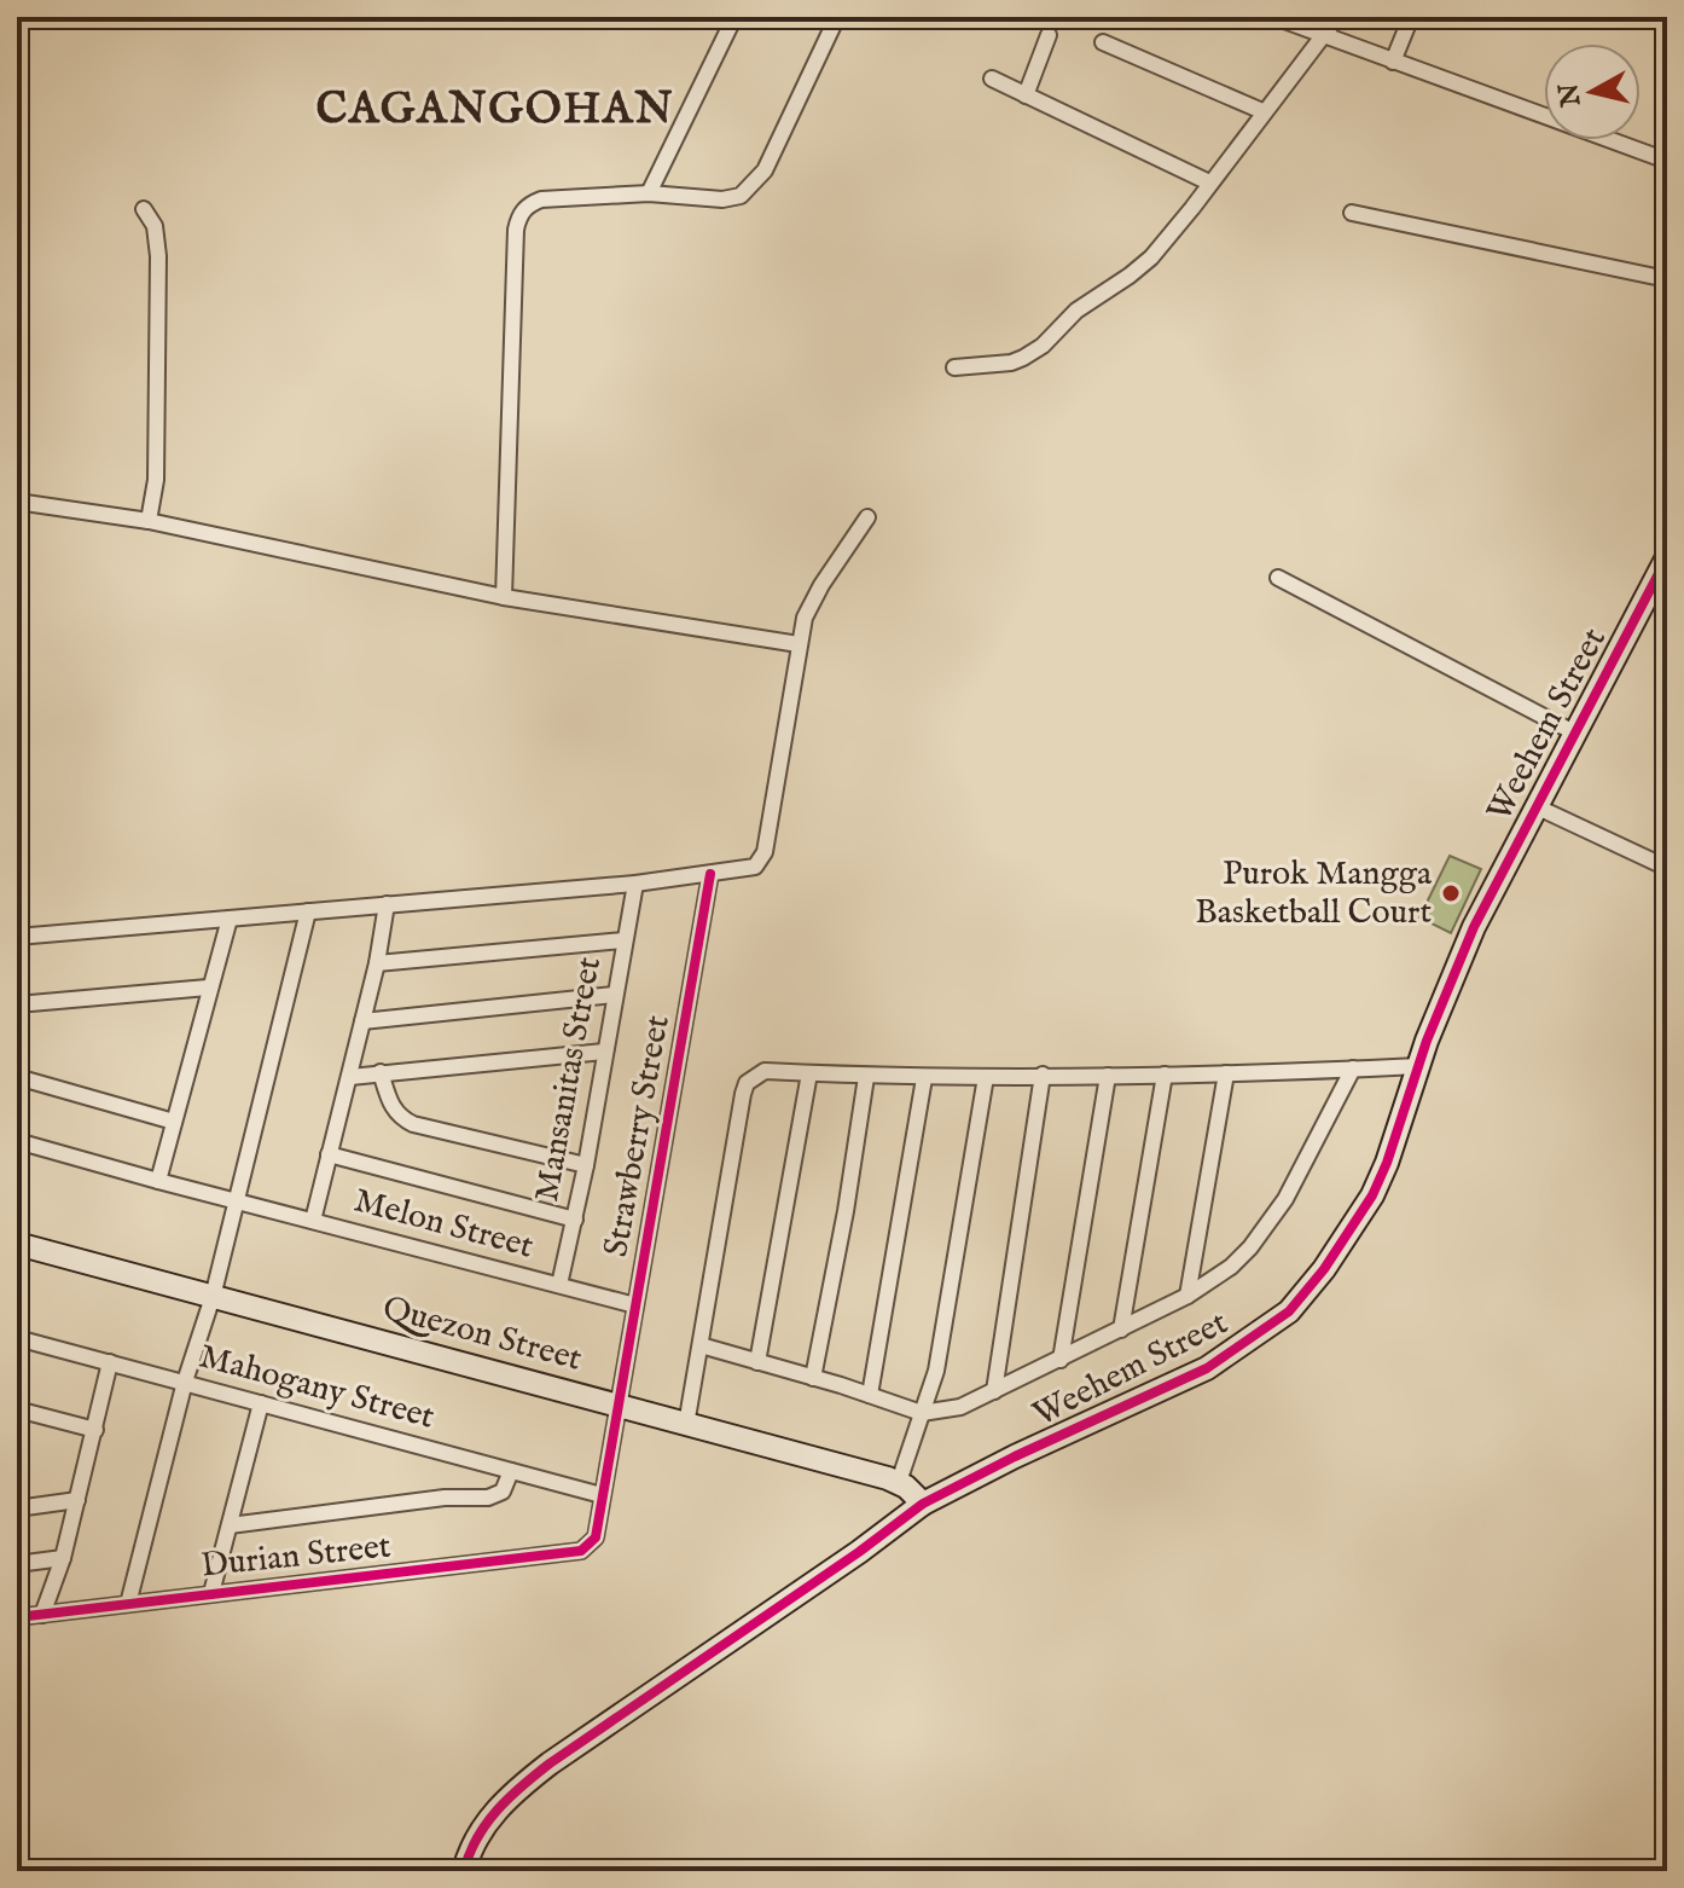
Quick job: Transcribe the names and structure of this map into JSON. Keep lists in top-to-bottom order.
{
  "streets": {
    "street": [
      "Weehem Street",
      "Mansanitas Street",
      "Strawberry Street",
      "Melon Street",
      "Quezon Street",
      "Mahogany Street",
      "Durian Street"
    ]
  },
  "crossings": [
    ["Weehem Street", "Quezon Street"],
    ["Mansanitas Street", "Melon Street"],
    ["Strawberry Street", "Melon Street"],
    ["Strawberry Street", "Quezon Street"],
    ["Strawberry Street", "Mahogany Street"],
    ["Strawberry Street", "Durian Street"]
  ],
  "districts": ["CAGANGOHAN"],
  "places": ["Purok Mangga Basketball Court"],
  "north": "left"
}
